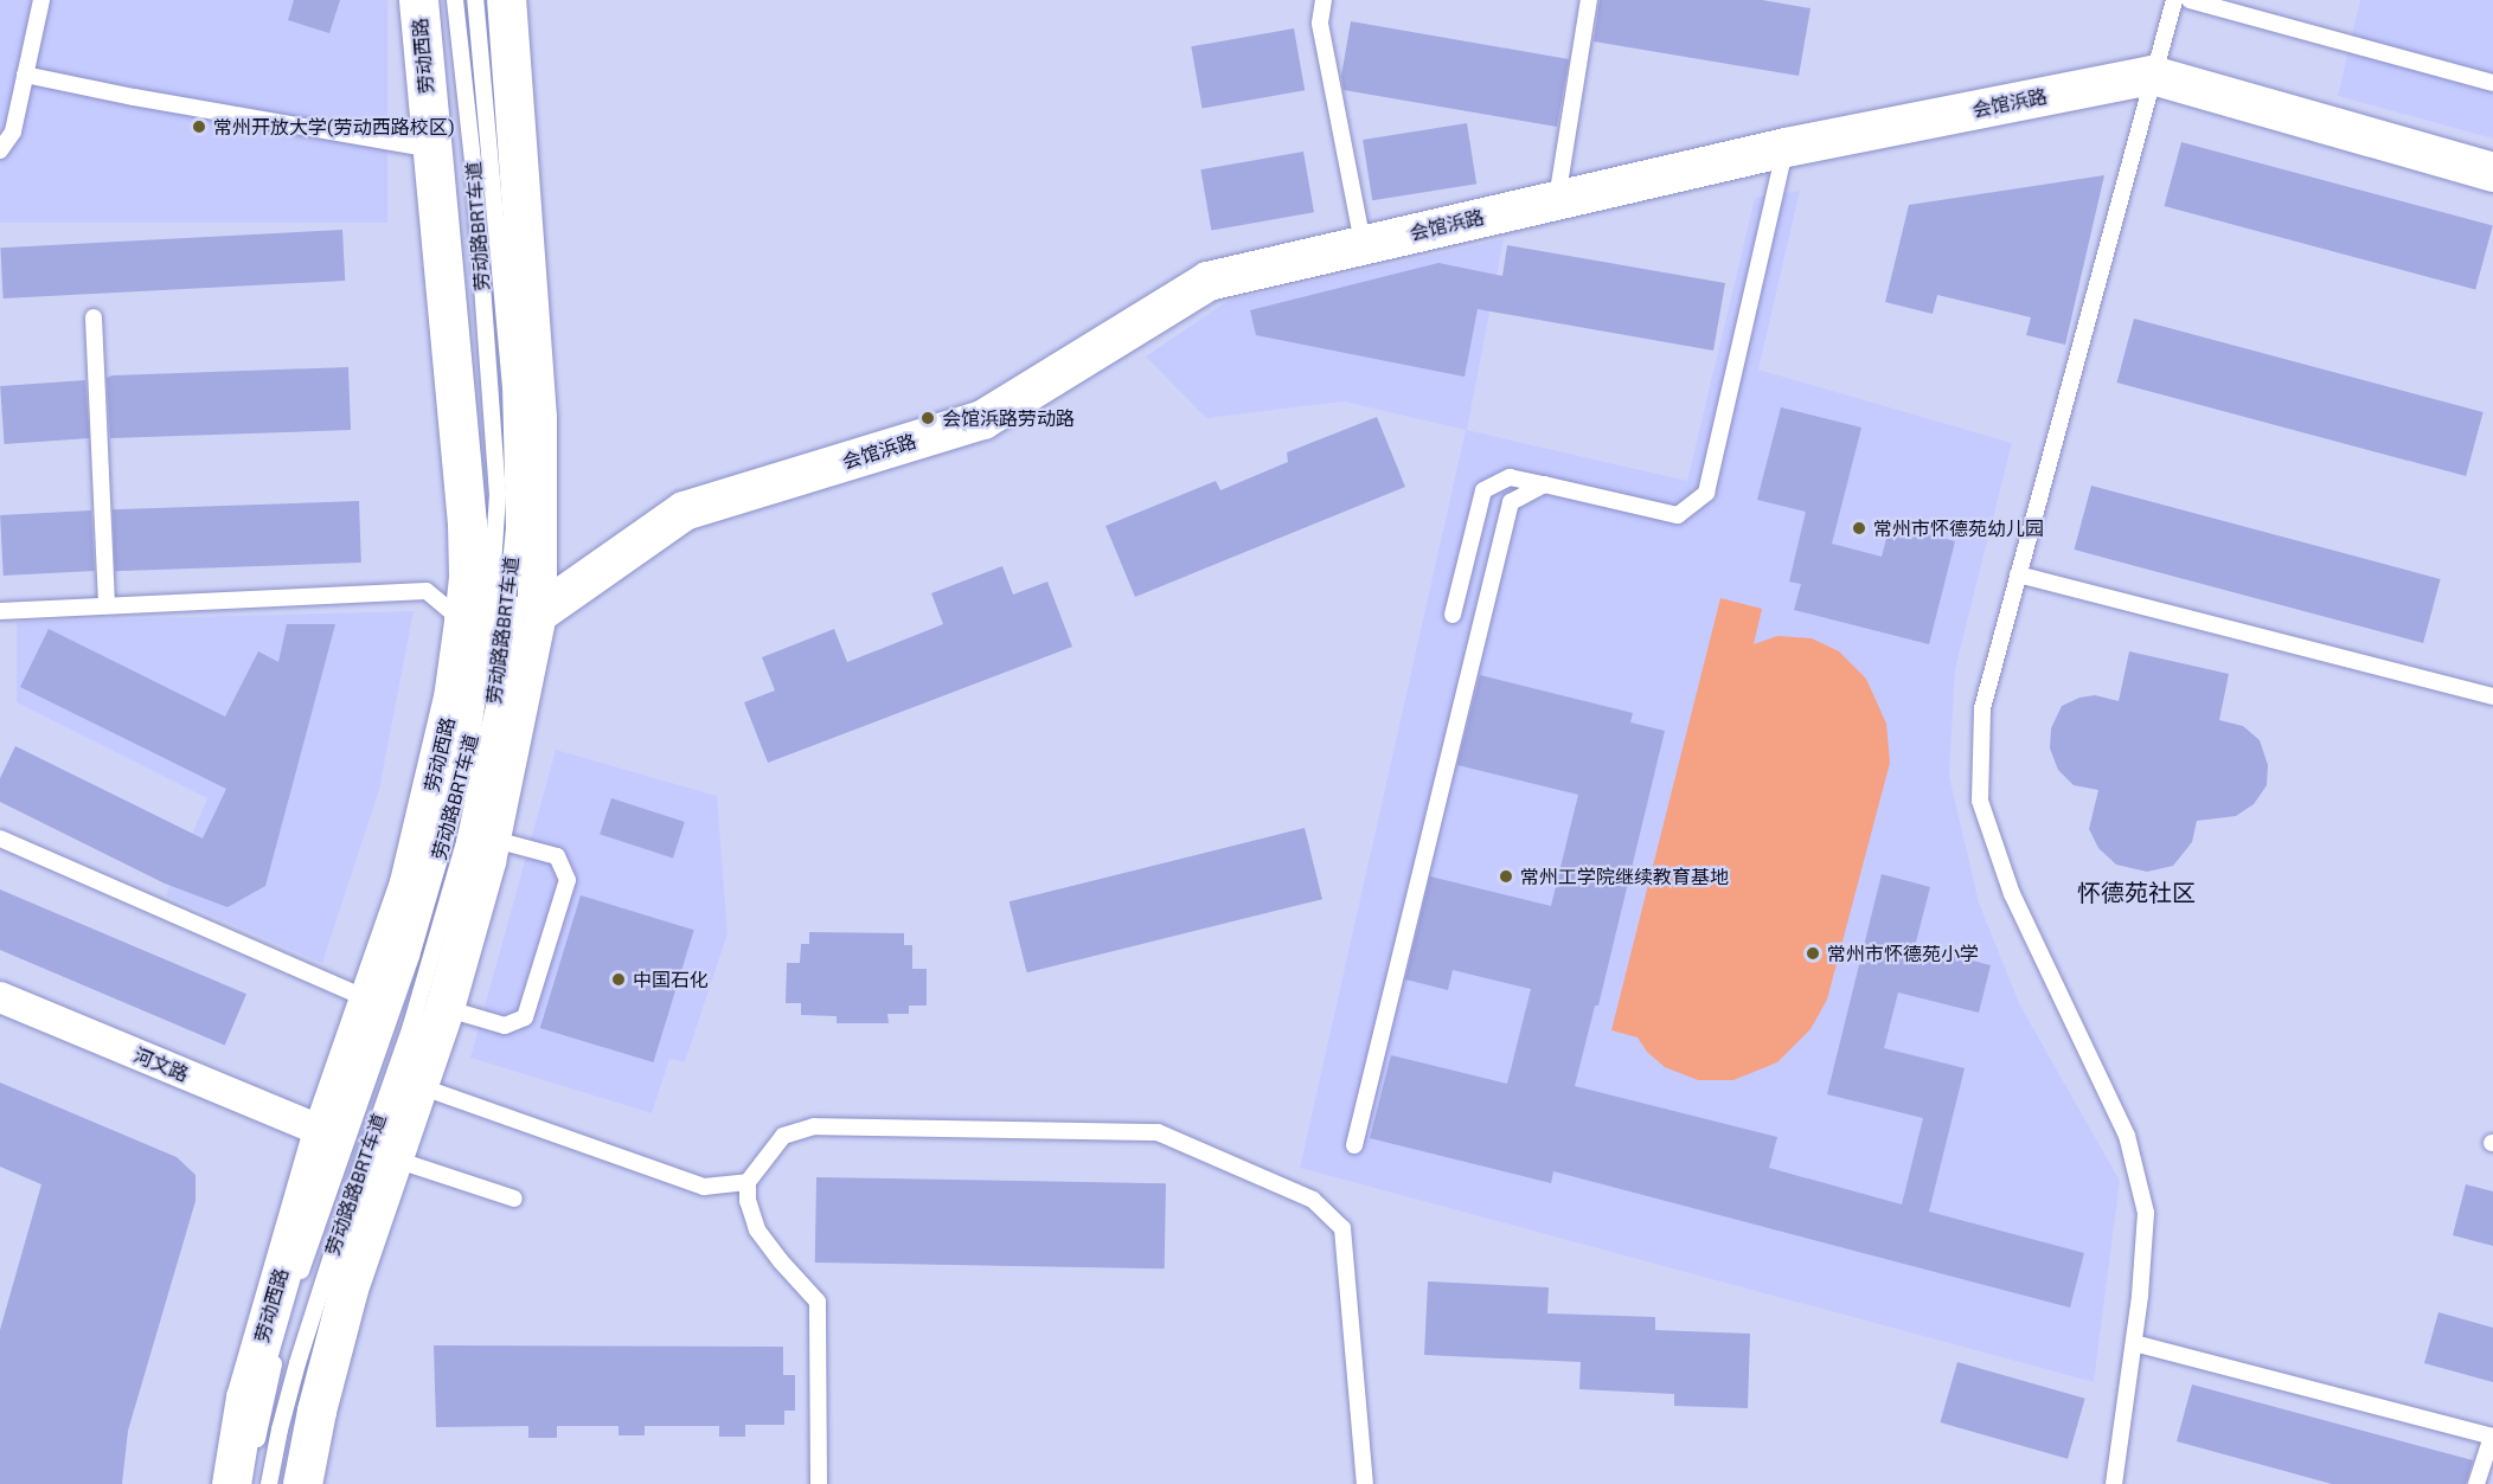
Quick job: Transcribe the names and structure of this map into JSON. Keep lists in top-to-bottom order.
{
  "streets": {
    "main road": ["劳动西路", "会馆浜路"],
    "street": ["河文路"],
    "lane": ["劳动路BRT车道", "劳动路路BRT车道"]
  },
  "crossings": [
    ["劳动西路", "会馆浜路"],
    ["劳动西路", "劳动路BRT车道"],
    ["劳动西路", "劳动路路BRT车道"],
    ["劳动西路", "河文路"],
    ["会馆浜路", "劳动路BRT车道"],
    ["会馆浜路", "劳动路路BRT车道"],
    ["劳动路BRT车道", "劳动路路BRT车道"]
  ],
  "districts": ["怀德苑社区"],
  "places": [
    "常州开放大学(劳动西路校区)",
    "会馆浜路劳动路",
    "常州市怀德苑幼儿园",
    "常州工学院继续教育基地",
    "常州市怀德苑小学",
    "中国石化"
  ]
}
